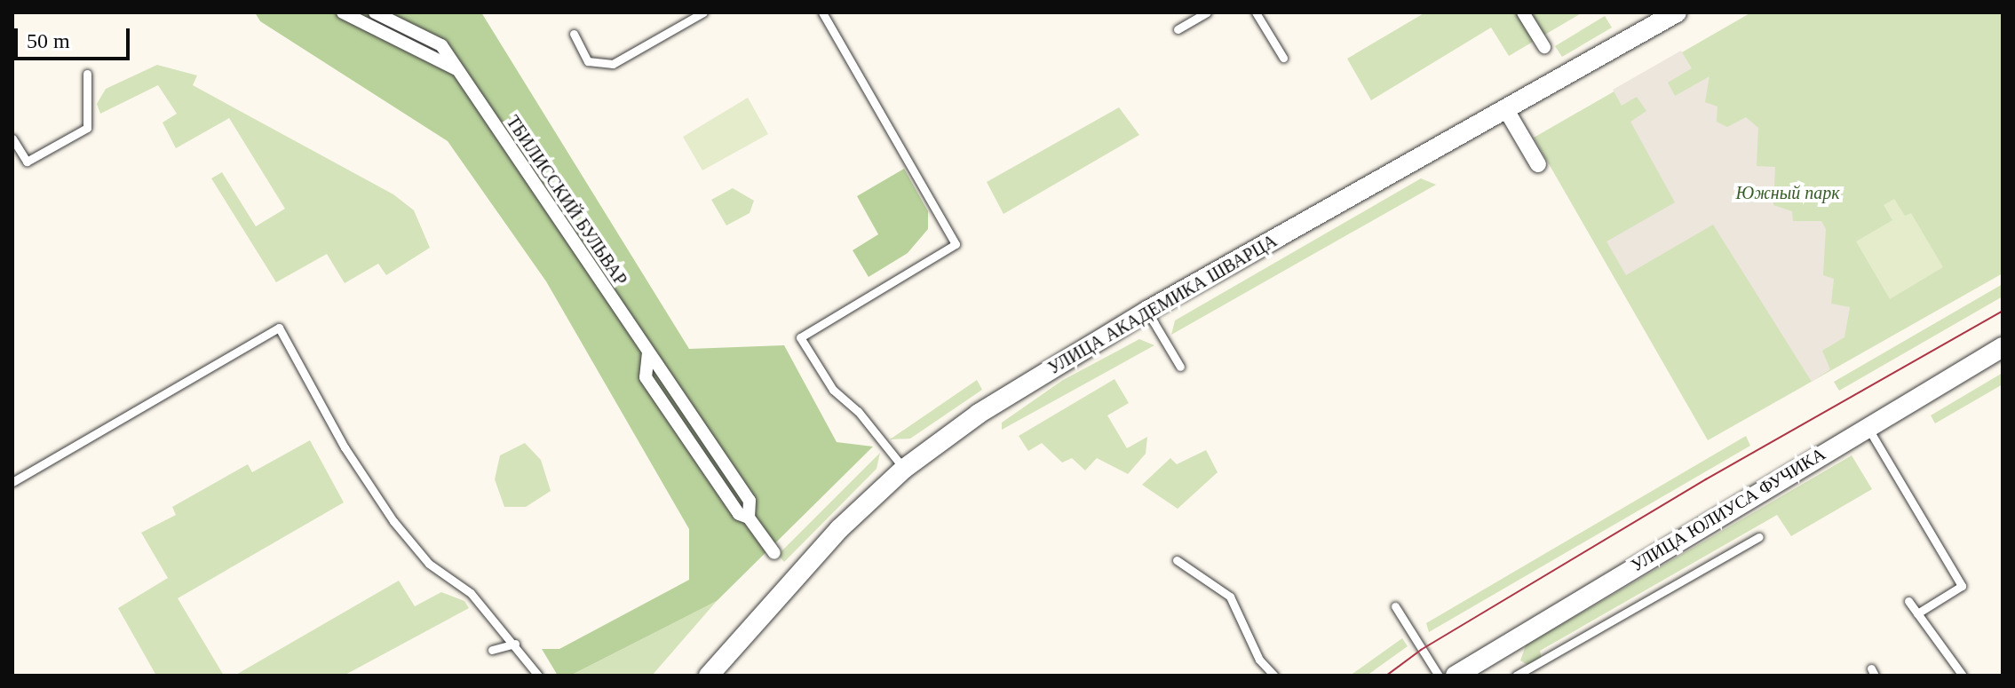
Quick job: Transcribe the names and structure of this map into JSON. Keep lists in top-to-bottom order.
{
  "streets": {
    "street": ["ТБИЛИССКИЙ БУЛЬВАР", "УЛИЦА АКАДЕМИКА ШВАРЦА", "УЛИЦА ЮЛИУСА ФУЧИКА"]
  },
  "parks": ["Южный парк"],
  "scale_bar": "50 m"
}
